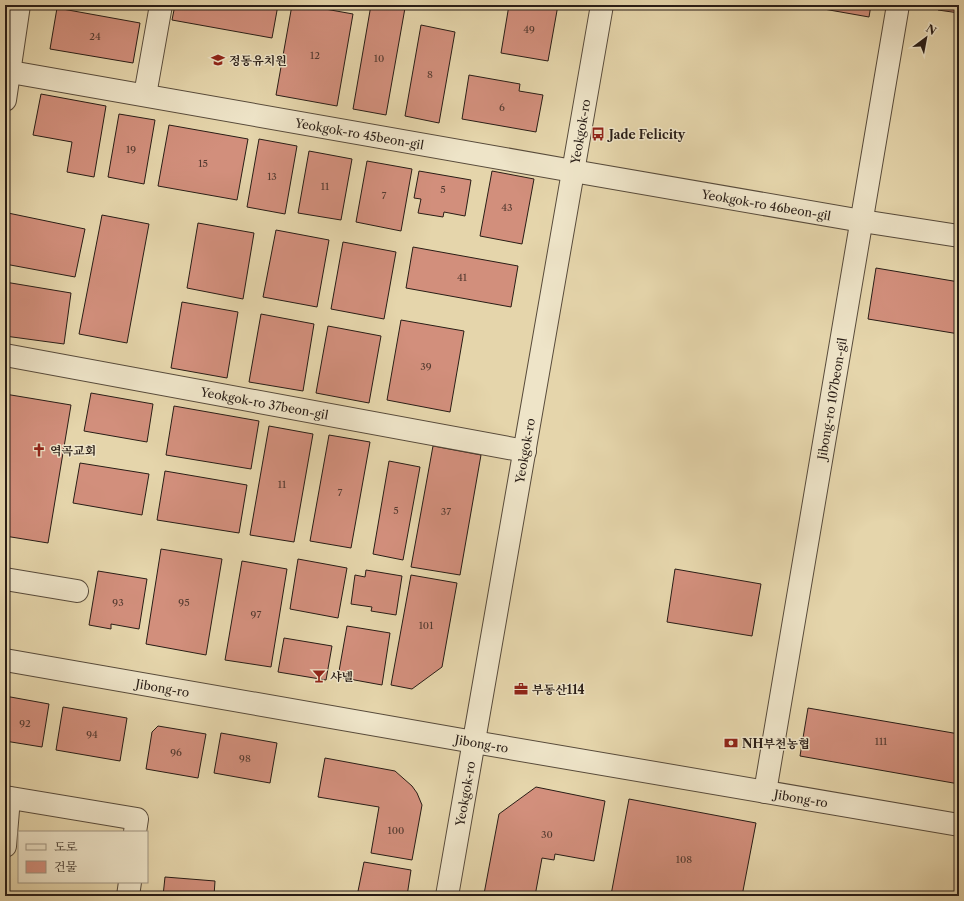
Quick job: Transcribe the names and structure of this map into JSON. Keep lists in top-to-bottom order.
{
  "streets": {
    "street": [
      "Yeokgok-ro",
      "Yeokgok-ro 45beon-gil",
      "Yeokgok-ro 46beon-gil",
      "Jibong-ro 107beon-gil",
      "Yeokgok-ro 37beon-gil",
      "Jibong-ro"
    ]
  },
  "crossings": [
    ["Yeokgok-ro", "Yeokgok-ro 45beon-gil"],
    ["Yeokgok-ro", "Yeokgok-ro 46beon-gil"],
    ["Yeokgok-ro", "Yeokgok-ro 37beon-gil"],
    ["Yeokgok-ro", "Jibong-ro"],
    ["Yeokgok-ro 45beon-gil", "Yeokgok-ro 46beon-gil"],
    ["Yeokgok-ro 46beon-gil", "Jibong-ro 107beon-gil"],
    ["Jibong-ro 107beon-gil", "Jibong-ro"]
  ],
  "places": {
    "school or university": ["정동유치원"],
    "bus stop": ["Jade Felicity"],
    "church": ["역곡교회"],
    "bar": ["샤넬"],
    "office": ["부동산114"],
    "bank": ["NH부천농협"]
  },
  "house_numbers": [
    "49",
    "24",
    "12",
    "10",
    "8",
    "6",
    "19",
    "15",
    "13",
    "11",
    "5",
    "7",
    "43",
    "41",
    "39",
    "11",
    "7",
    "5",
    "37",
    "93",
    "95",
    "97",
    "101",
    "92",
    "94",
    "111",
    "96",
    "98",
    "100",
    "30",
    "108"
  ],
  "legend": ["도로", "건물"],
  "north": "top right"
}
